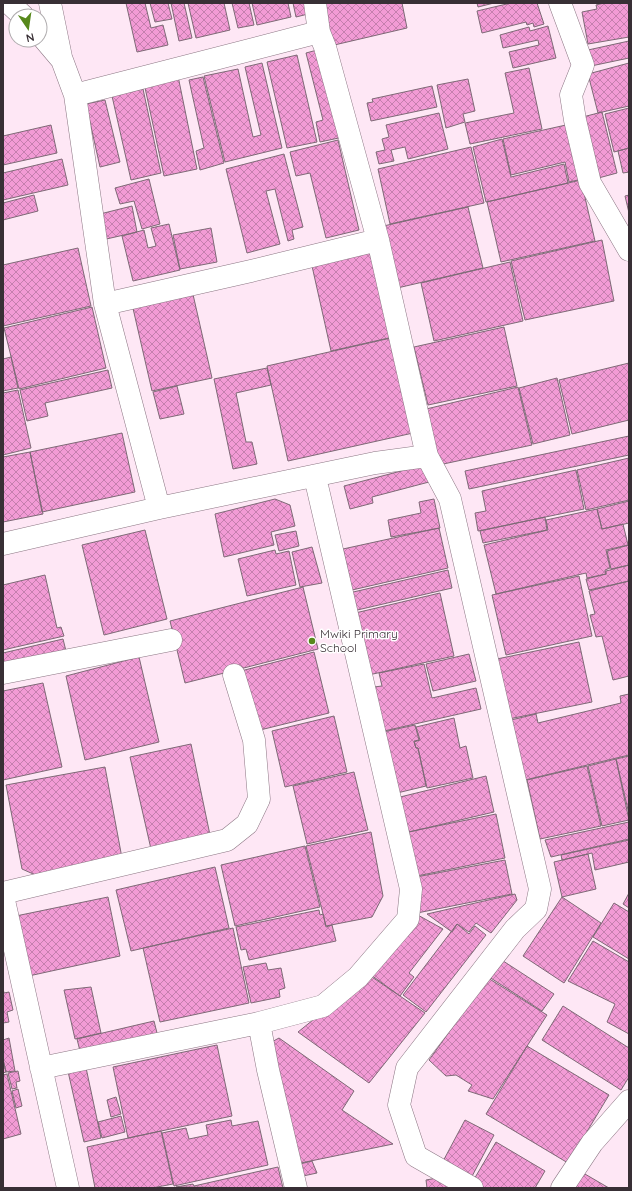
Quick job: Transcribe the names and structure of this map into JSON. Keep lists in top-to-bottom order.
{
  "places": ["Mwiki Primary School"],
  "north": "bottom"
}
